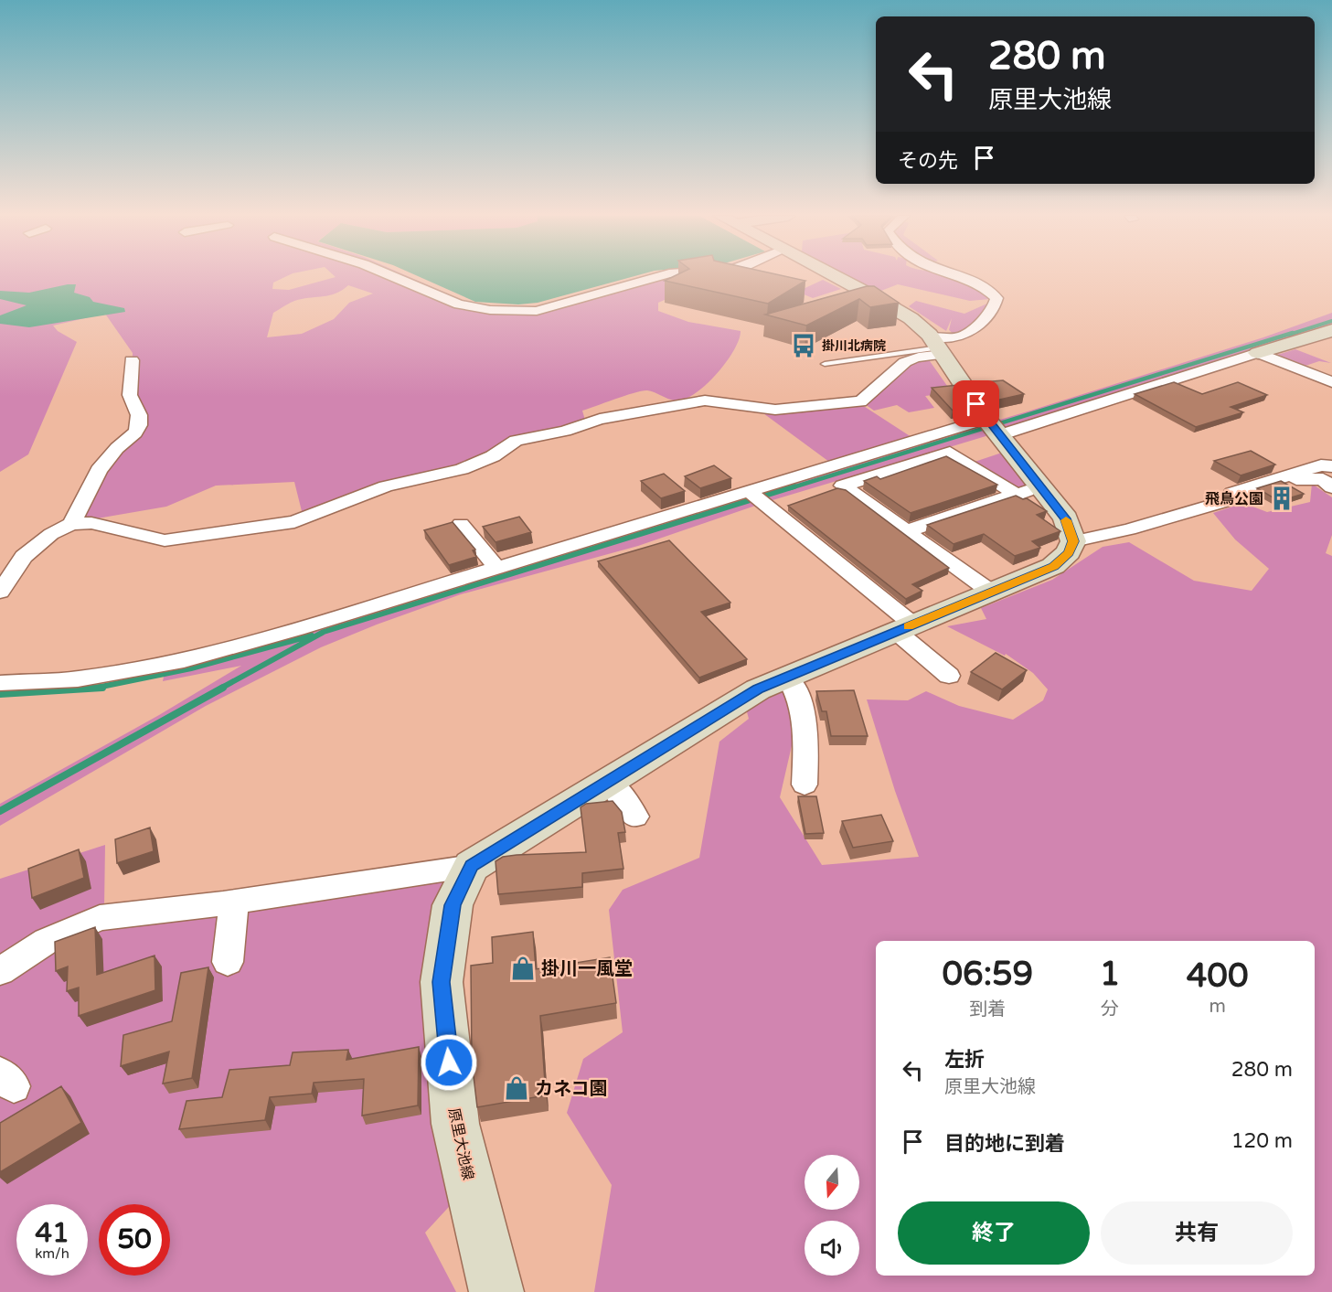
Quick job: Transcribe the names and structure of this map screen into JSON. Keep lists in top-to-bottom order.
{
  "streets": {
    "main road": ["原里大池線"]
  },
  "places": {
    "bus stop": ["掛川北病院"],
    "building": ["飛鳥公園"],
    "shop": ["掛川一風堂", "カネコ園"]
  },
  "north": "bottom",
  "page": {
    "turn": ["280 m", "原里大池線"],
    "then": "その先",
    "eta": [
      "06:59",
      "到着",
      "1",
      "分",
      "400",
      "m"
    ],
    "list": [
      {
        "name": "左折",
        "note": "原里大池線",
        "value": "280 m"
      },
      {
        "name": "目的地に到着",
        "value": "120 m"
      }
    ],
    "buttons": ["終了", "共有"],
    "speed": "41 km/h",
    "limit": "50"
  }
}
